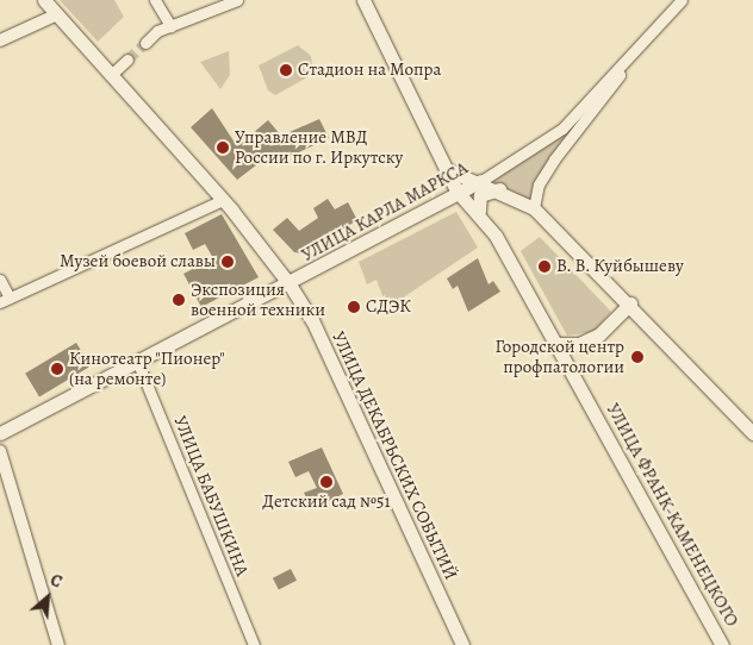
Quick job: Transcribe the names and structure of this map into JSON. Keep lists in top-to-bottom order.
{
  "streets": {
    "main road": ["УЛИЦА КАРЛА МАРКСА", "УЛИЦА ДЕКАБРЬСКИХ СОБЫТИЙ", "УЛИЦА ФРАНК-КАМЕНЕЦКОГО"],
    "street": ["УЛИЦА БАБУШКИНА"]
  },
  "crossings": [
    ["УЛИЦА КАРЛА МАРКСА", "УЛИЦА ДЕКАБРЬСКИХ СОБЫТИЙ"],
    ["УЛИЦА КАРЛА МАРКСА", "УЛИЦА БАБУШКИНА"],
    ["УЛИЦА КАРЛА МАРКСА", "УЛИЦА ФРАНК-КАМЕНЕЦКОГО"]
  ],
  "places": [
    "Стадион на Мопра",
    "Управление МВД России по г. Иркутску",
    "Музей боевой славы",
    "В. В. Куйбышеву",
    "Экспозиция военной техники",
    "СДЭК",
    "Городской центр профпатологии",
    "Кинотеатр \"Пионер\" (на ремонте)",
    "Детский сад №51"
  ],
  "north": "top right"
}
